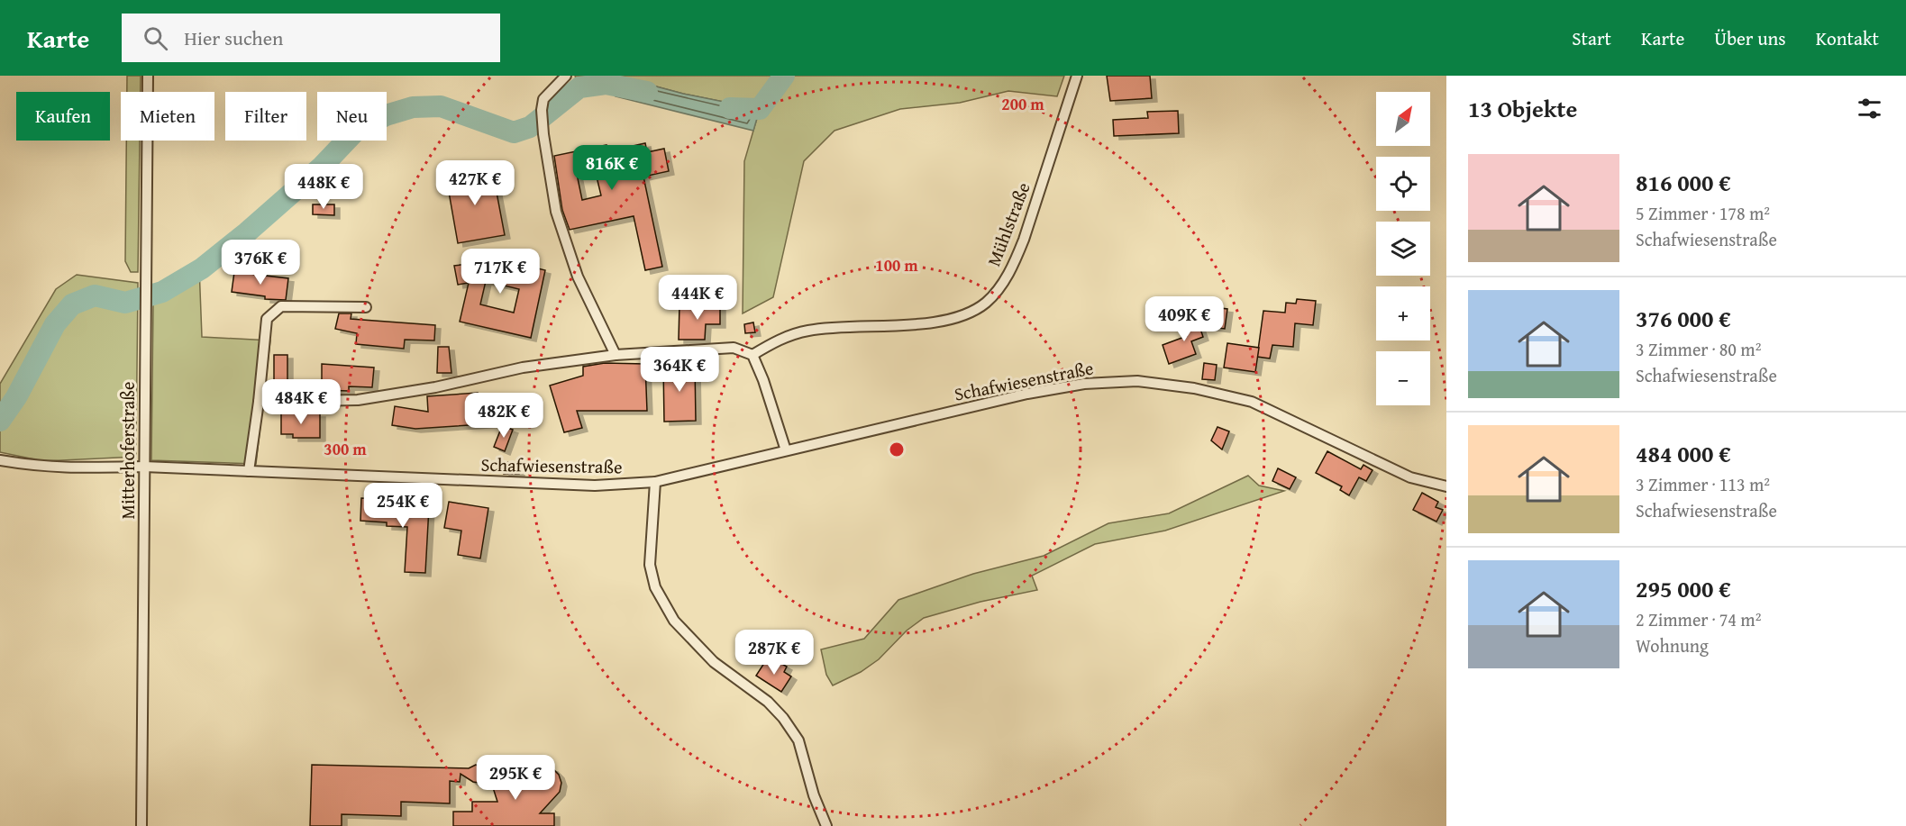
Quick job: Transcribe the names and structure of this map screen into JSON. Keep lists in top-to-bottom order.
{
  "streets": {
    "street": ["Mühlstraße", "Schafwiesenstraße", "Mitterhoferstraße"]
  },
  "crossings": [
    ["Schafwiesenstraße", "Mitterhoferstraße"]
  ],
  "north": "top right",
  "page": {
    "header": "Karte",
    "search": "Hier suchen",
    "nav": [
      "Start",
      "Karte",
      "Über uns",
      "Kontakt"
    ],
    "heading": "13 Objekte",
    "map_buttons": ["+", "−"],
    "chip": [
      "Kaufen",
      "Mieten",
      "Filter",
      "Neu"
    ],
    "list": [
      {
        "name": "816 000 €",
        "note": "5 Zimmer · 178 m² · Schafwiesenstraße"
      },
      {
        "name": "376 000 €",
        "note": "3 Zimmer · 80 m² · Schafwiesenstraße"
      },
      {
        "name": "484 000 €",
        "note": "3 Zimmer · 113 m² · Schafwiesenstraße"
      },
      {
        "name": "295 000 €",
        "note": "2 Zimmer · 74 m² · Wohnung"
      }
    ],
    "price": [
      "816K €",
      "427K €",
      "448K €",
      "376K €",
      "717K €",
      "444K €",
      "409K €",
      "364K €",
      "484K €",
      "482K €",
      "254K €",
      "287K €",
      "295K €"
    ]
  },
  "rings": ["200 m", "100 m", "300 m"]
}
